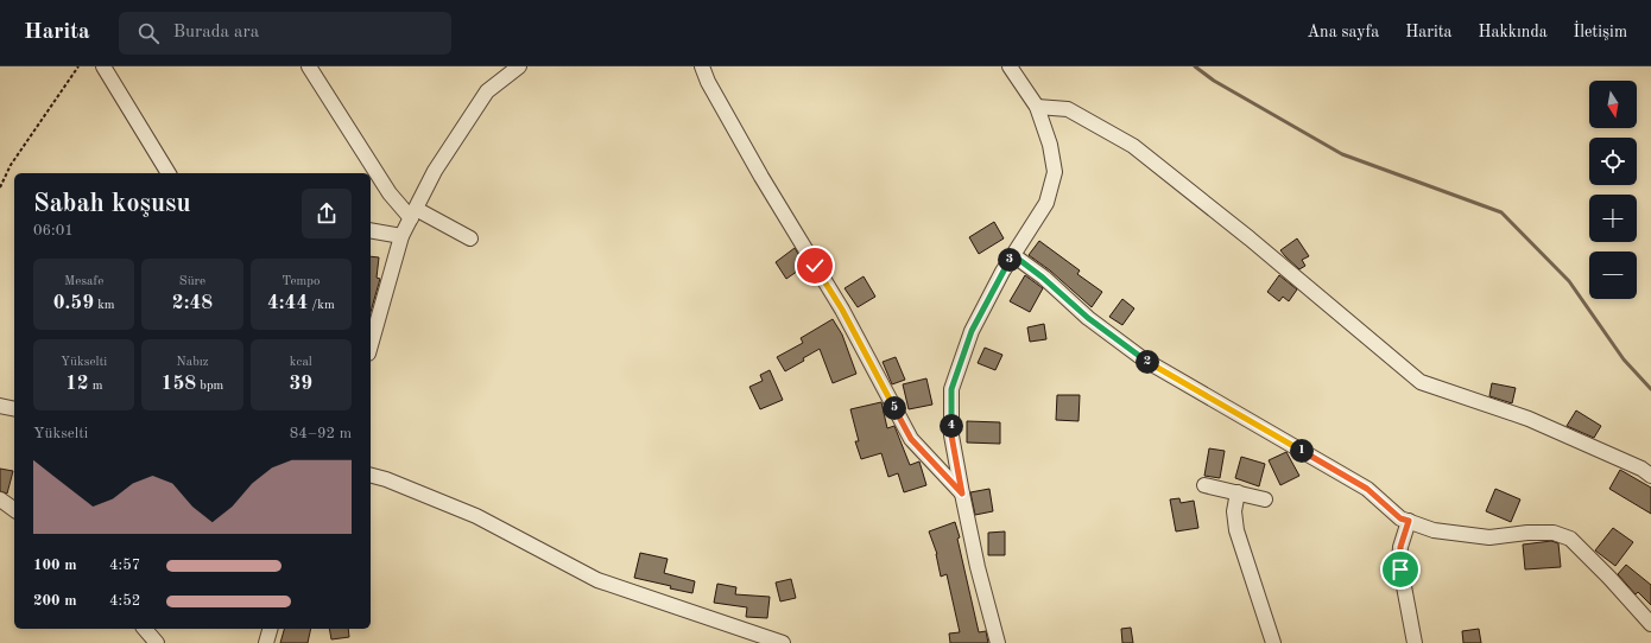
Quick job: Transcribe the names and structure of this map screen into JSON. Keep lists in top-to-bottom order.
{
  "north": "bottom",
  "page": {
    "header": "Harita",
    "search": "Burada ara",
    "nav": [
      "Ana sayfa",
      "Harita",
      "Hakkında",
      "İletişim"
    ],
    "map_buttons": ["+", "−"],
    "heading": ["Sabah koşusu", "06:01"],
    "pins": [
      "3",
      "2",
      "5",
      "4",
      "1"
    ],
    "stats": [
      ["Mesafe", "0.59 km"],
      ["Süre", "2:48"],
      ["Tempo", "4:44 /km"],
      ["Yükselti", "12 m"],
      ["Nabız", "158 bpm"],
      ["kcal", "39"]
    ],
    "chart": ["Yükselti", "84–92 m"],
    "list": [
      {
        "name": "100 m",
        "note": "4:57"
      },
      {
        "name": "200 m",
        "note": "4:52"
      }
    ]
  }
}
